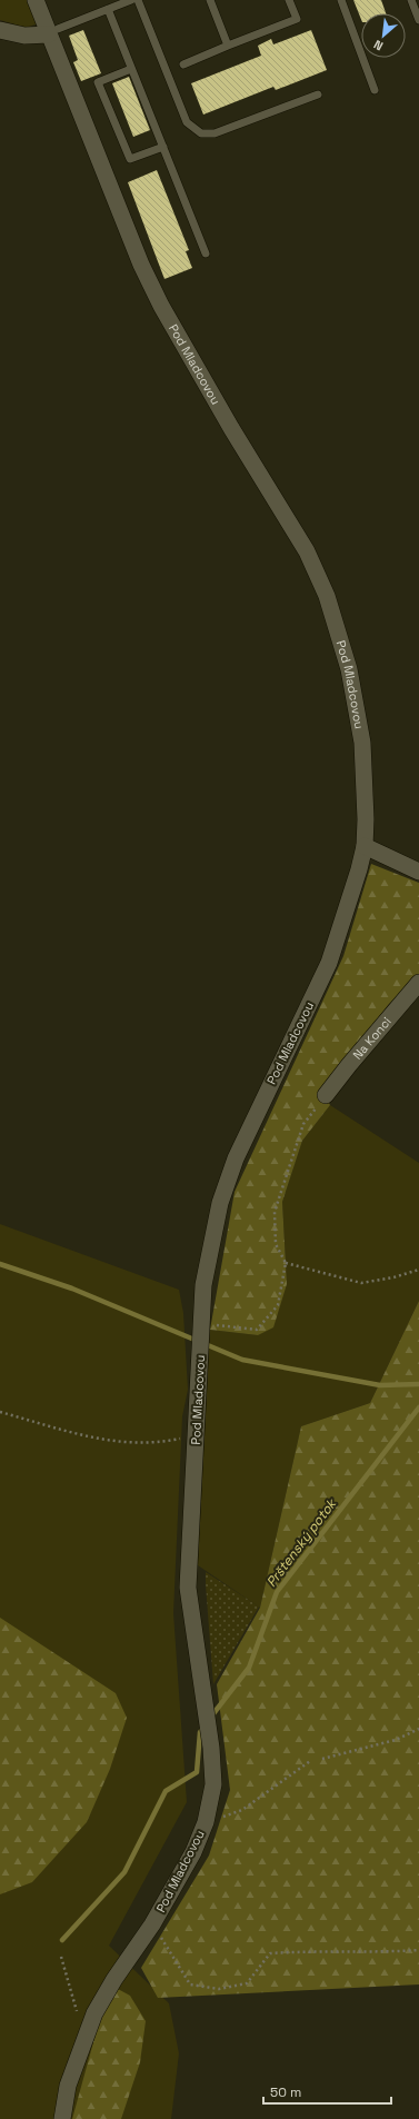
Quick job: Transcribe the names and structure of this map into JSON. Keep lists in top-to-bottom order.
{
  "streets": {
    "street": ["Pod Mladcovou", "Na Konci"]
  },
  "water": ["Prštenský potok"],
  "scale_bar": "50 m",
  "north": "bottom left"
}
